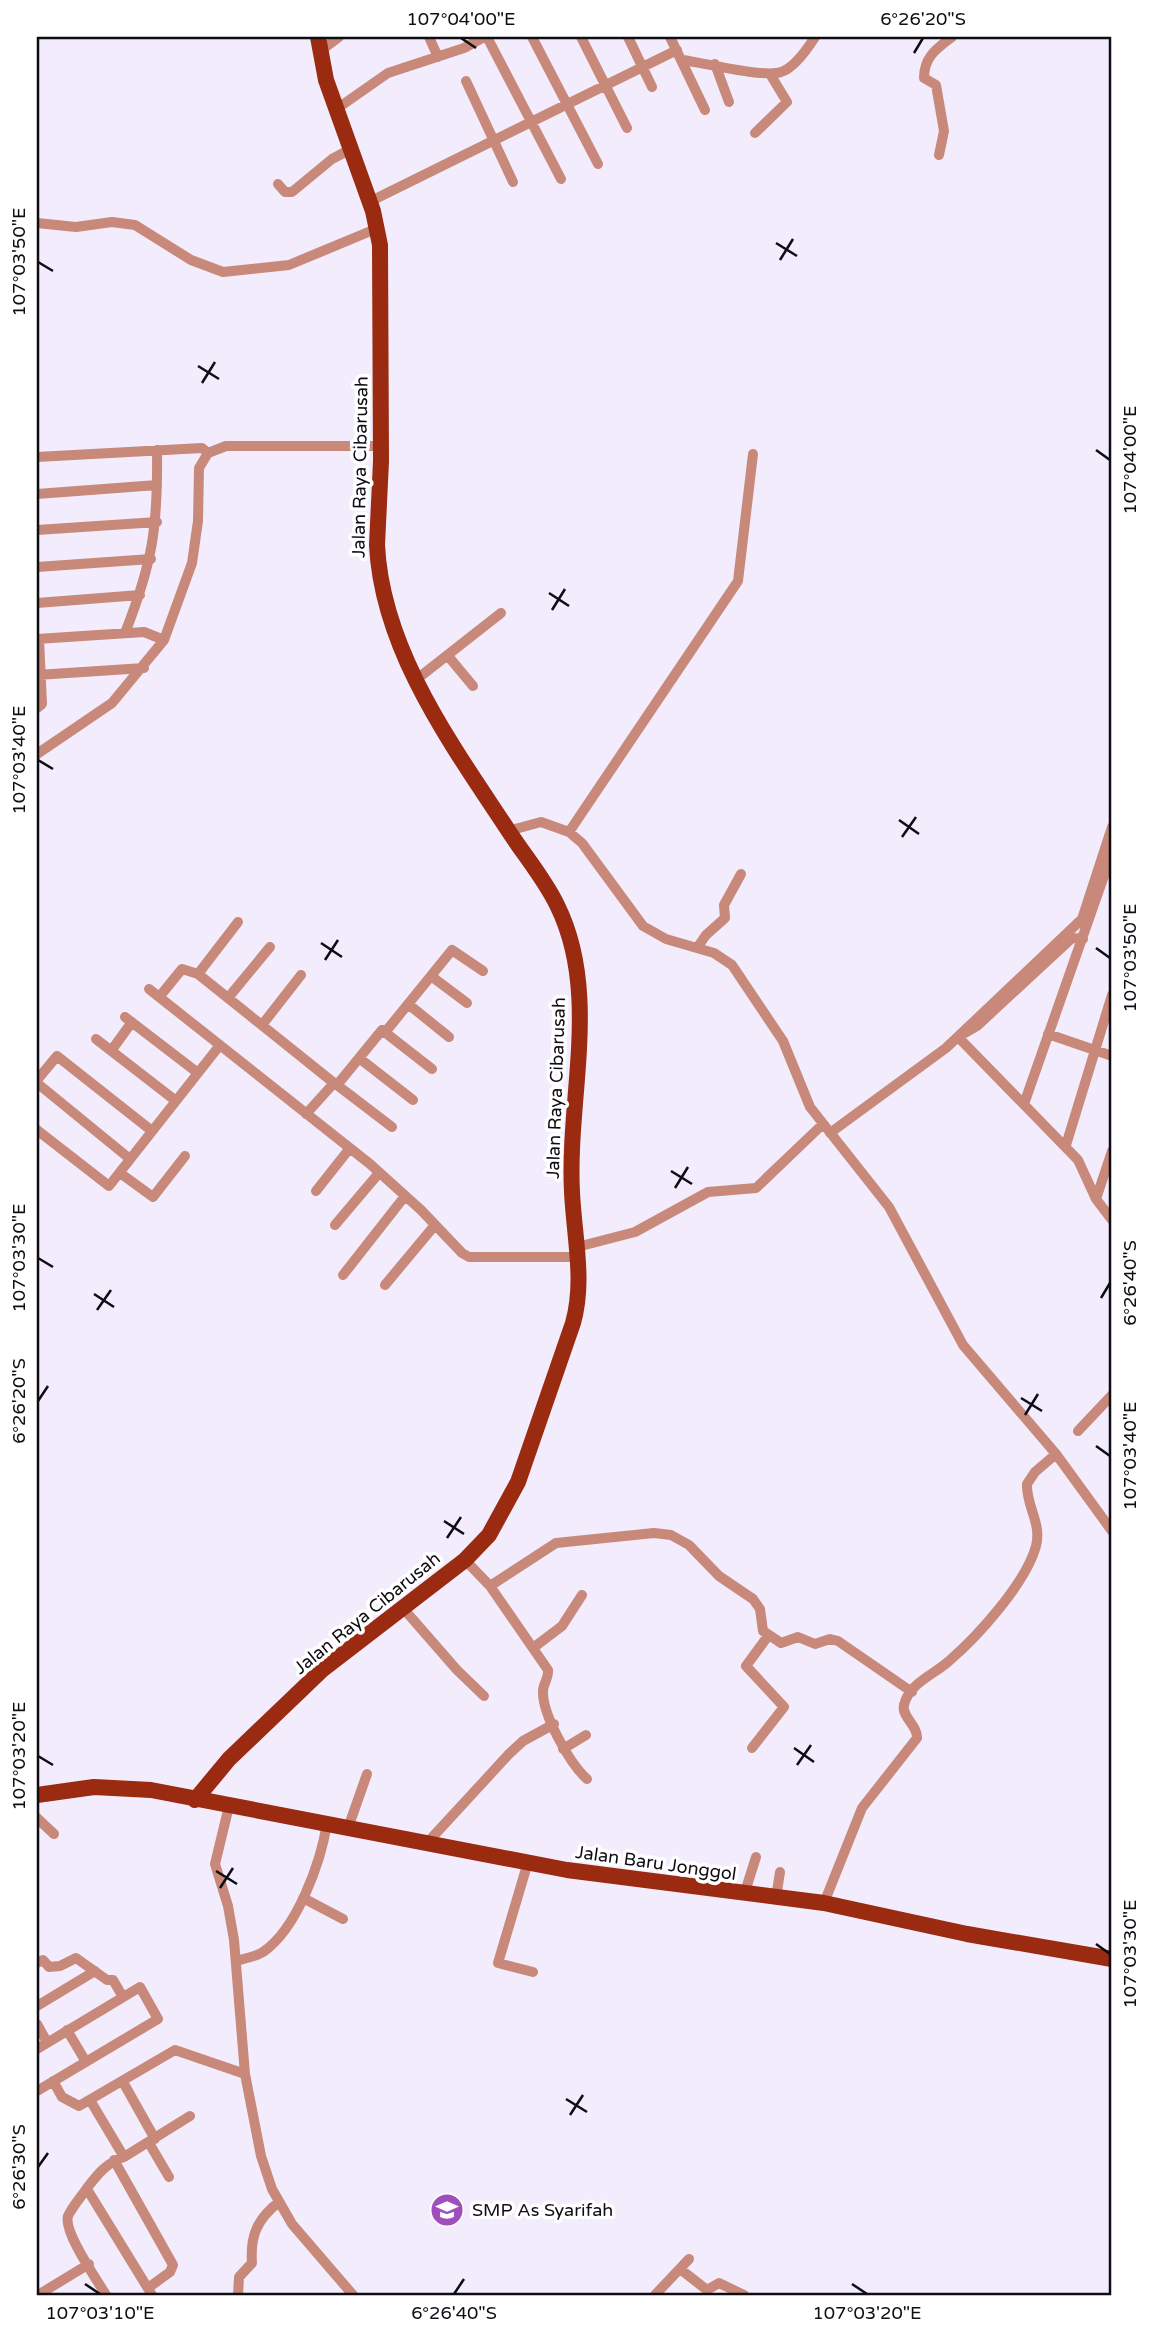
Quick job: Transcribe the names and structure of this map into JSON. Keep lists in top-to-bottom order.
{
  "streets": {
    "main road": ["Jalan Raya Cibarusah", "Jalan Baru Jonggol"]
  },
  "crossings": [
    ["Jalan Raya Cibarusah", "Jalan Baru Jonggol"]
  ],
  "places": {
    "school or university": ["SMP As Syarifah"]
  },
  "coordinates": [
    "107°04'00\"E",
    "6°26'20\"S",
    "107°03'50\"E",
    "107°03'40\"E",
    "107°03'30\"E",
    "6°26'40\"S",
    "107°03'20\"E",
    "6°26'30\"S",
    "107°03'10\"E"
  ]
}
